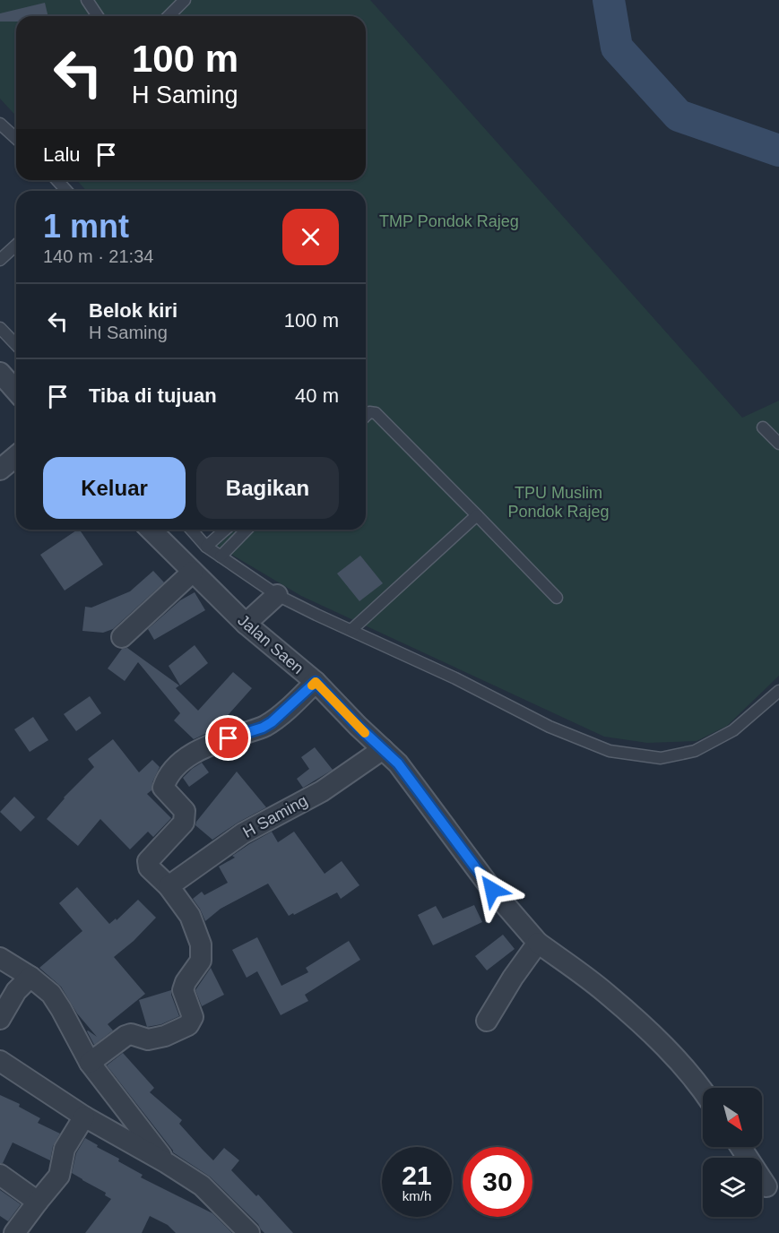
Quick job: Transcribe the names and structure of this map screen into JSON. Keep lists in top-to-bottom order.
{
  "streets": {
    "street": ["Jalan Saen", "H Saming"]
  },
  "crossings": [
    ["Jalan Saen", "H Saming"]
  ],
  "parks": ["TMP Pondok Rajeg", "TPU Muslim Pondok Rajeg"],
  "north": "bottom right",
  "page": {
    "turn": ["100 m", "H Saming"],
    "then": "Lalu",
    "heading": ["1 mnt", "140 m · 21:34"],
    "list": [
      {
        "name": "Belok kiri",
        "note": "H Saming",
        "value": "100 m"
      },
      {
        "name": "Tiba di tujuan",
        "value": "40 m"
      }
    ],
    "buttons": ["Keluar", "Bagikan"],
    "speed": "21 km/h",
    "limit": "30"
  }
}
